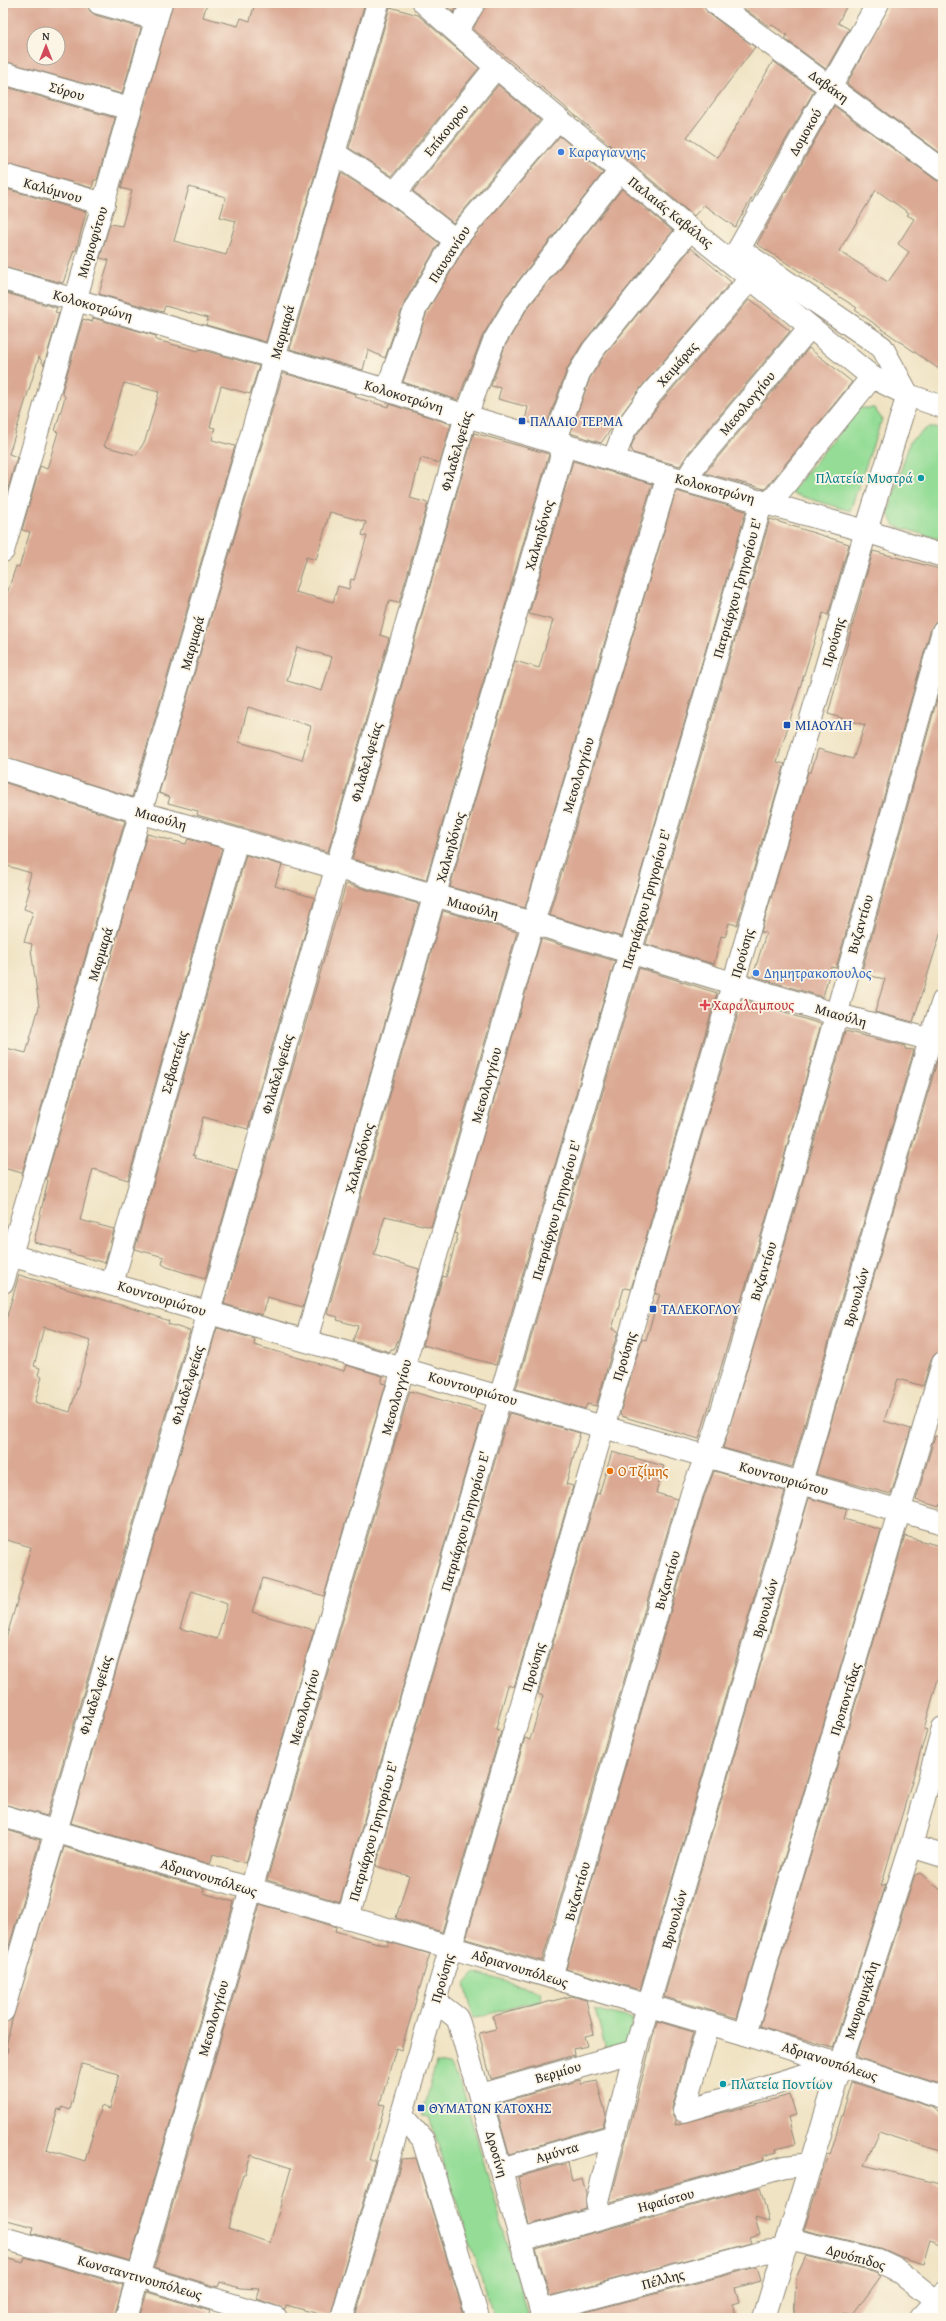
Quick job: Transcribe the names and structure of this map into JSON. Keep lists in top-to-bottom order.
{
  "streets": {
    "street": [
      "Δαβάκη",
      "Σύρου",
      "Επίκουρου",
      "Δομοκού",
      "Καλύμνου",
      "Παλαιάς Καβάλας",
      "Μυριοφύτου",
      "Παυσανίου",
      "Κολοκοτρώνη",
      "Μαρμαρά",
      "Χειμάρας",
      "Μεσολογγίου",
      "Φιλαδελφείας",
      "Χαλκηδόνος",
      "Πατριάρχου Γρηγορίου Ε'",
      "Προύσης",
      "Μιαούλη",
      "Βυζαντίου",
      "Σεβαστείας",
      "Βρυουλών",
      "Κουντουριώτου",
      "Προποντίδας",
      "Αδριανουπόλεως",
      "Μαυρομιχάλη",
      "Βερμίου",
      "Αμύντα",
      "Δροσίνη",
      "Ηφαίστου",
      "Δρυόπιδος",
      "Κωνσταντινουπόλεως",
      "Πέλλης"
    ]
  },
  "crossings": [
    ["Δαβάκη", "Δομοκού"],
    ["Σύρου", "Μυριοφύτου"],
    ["Επίκουρου", "Παλαιάς Καβάλας"],
    ["Δομοκού", "Παλαιάς Καβάλας"],
    ["Καλύμνου", "Μυριοφύτου"],
    ["Παλαιάς Καβάλας", "Παυσανίου"],
    ["Παλαιάς Καβάλας", "Χειμάρας"],
    ["Παλαιάς Καβάλας", "Μεσολογγίου"],
    ["Παλαιάς Καβάλας", "Φιλαδελφείας"],
    ["Παλαιάς Καβάλας", "Χαλκηδόνος"],
    ["Παλαιάς Καβάλας", "Πατριάρχου Γρηγορίου Ε'"],
    ["Παλαιάς Καβάλας", "Προύσης"],
    ["Μυριοφύτου", "Κολοκοτρώνη"],
    ["Παυσανίου", "Κολοκοτρώνη"],
    ["Κολοκοτρώνη", "Μαρμαρά"],
    ["Κολοκοτρώνη", "Χειμάρας"],
    ["Κολοκοτρώνη", "Μεσολογγίου"],
    ["Κολοκοτρώνη", "Φιλαδελφείας"],
    ["Κολοκοτρώνη", "Χαλκηδόνος"],
    ["Κολοκοτρώνη", "Πατριάρχου Γρηγορίου Ε'"],
    ["Κολοκοτρώνη", "Προύσης"],
    ["Μαρμαρά", "Μιαούλη"],
    ["Μαρμαρά", "Κουντουριώτου"],
    ["Μεσολογγίου", "Μιαούλη"],
    ["Μεσολογγίου", "Κουντουριώτου"],
    ["Μεσολογγίου", "Αδριανουπόλεως"],
    ["Μεσολογγίου", "Κωνσταντινουπόλεως"],
    ["Φιλαδελφείας", "Μιαούλη"],
    ["Φιλαδελφείας", "Κουντουριώτου"],
    ["Φιλαδελφείας", "Αδριανουπόλεως"],
    ["Χαλκηδόνος", "Μιαούλη"],
    ["Χαλκηδόνος", "Κουντουριώτου"],
    ["Πατριάρχου Γρηγορίου Ε'", "Μιαούλη"],
    ["Πατριάρχου Γρηγορίου Ε'", "Κουντουριώτου"],
    ["Πατριάρχου Γρηγορίου Ε'", "Αδριανουπόλεως"],
    ["Προύσης", "Μιαούλη"],
    ["Προύσης", "Κουντουριώτου"],
    ["Προύσης", "Αδριανουπόλεως"],
    ["Προύσης", "Δροσίνη"],
    ["Μιαούλη", "Βυζαντίου"],
    ["Μιαούλη", "Σεβαστείας"],
    ["Μιαούλη", "Βρυουλών"],
    ["Βυζαντίου", "Κουντουριώτου"],
    ["Βυζαντίου", "Αδριανουπόλεως"],
    ["Σεβαστείας", "Κουντουριώτου"],
    ["Βρυουλών", "Κουντουριώτου"],
    ["Βρυουλών", "Αδριανουπόλεως"],
    ["Βρυουλών", "Βερμίου"],
    ["Βρυουλών", "Αμύντα"],
    ["Βρυουλών", "Ηφαίστου"],
    ["Κουντουριώτου", "Προποντίδας"],
    ["Προποντίδας", "Αδριανουπόλεως"],
    ["Αδριανουπόλεως", "Μαυρομιχάλη"],
    ["Μαυρομιχάλη", "Ηφαίστου"],
    ["Μαυρομιχάλη", "Δρυόπιδος"],
    ["Μαυρομιχάλη", "Πέλλης"],
    ["Βερμίου", "Δροσίνη"],
    ["Αμύντα", "Δροσίνη"],
    ["Δροσίνη", "Ηφαίστου"],
    ["Δροσίνη", "Πέλλης"],
    ["Δρυόπιδος", "Πέλλης"]
  ],
  "places": {
    "other": [
      "Καραγιαννης",
      "Πλατεία Μυστρά",
      "Δημητρακοπουλος",
      "Ο Τζίμης",
      "Πλατεία Ποντίων"
    ],
    "transit": [
      "ΠΑΛΑΙΟ ΤΕΡΜΑ",
      "ΜΙΑΟΥΛΗ",
      "ΤΑΛΕΚΟΓΛΟΥ",
      "ΘΥΜΑΤΩΝ ΚΑΤΟΧΗΣ"
    ],
    "health": ["Χαραλαμπους"]
  },
  "north": "top"
}
